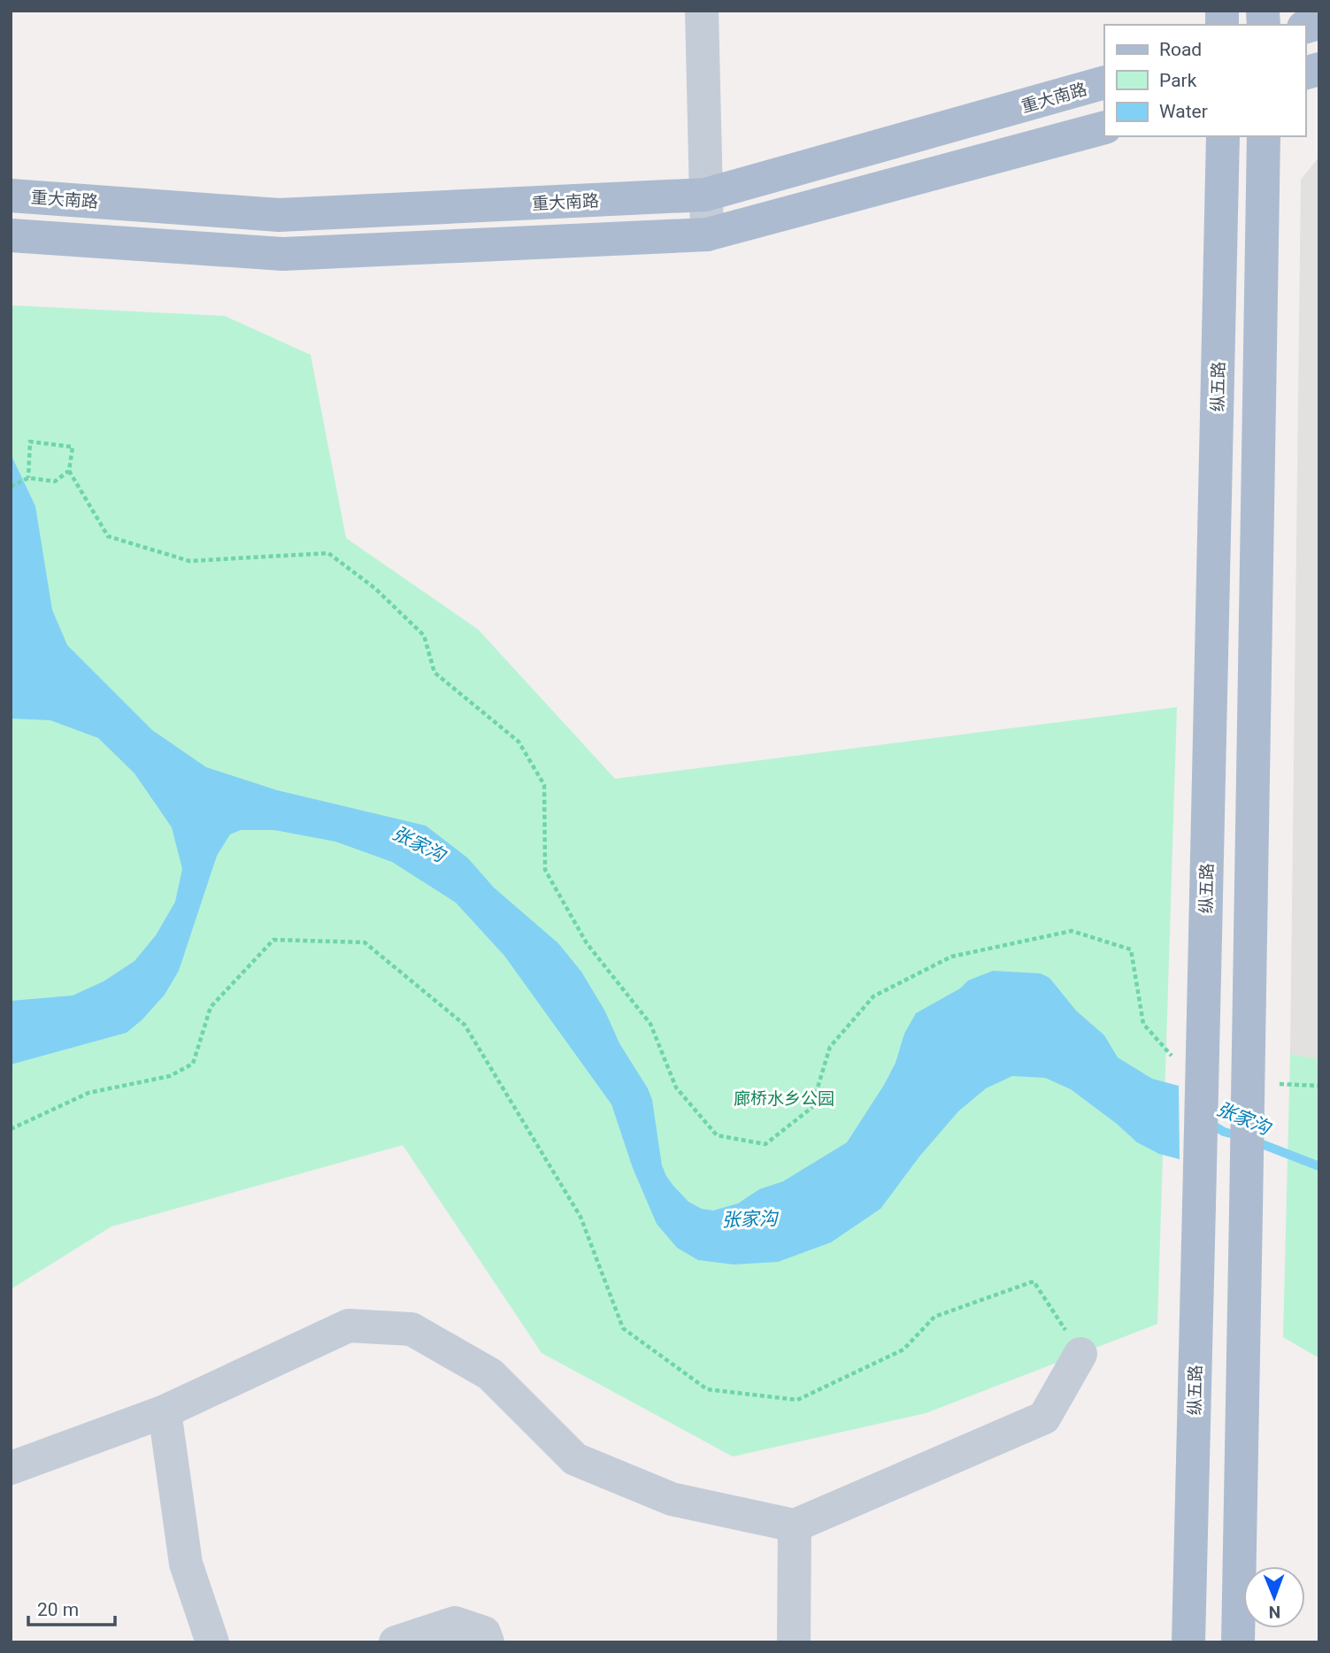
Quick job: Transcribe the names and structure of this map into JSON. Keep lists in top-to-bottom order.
{
  "streets": {
    "main road": ["重大南路", "纵五路"]
  },
  "water": ["张家沟"],
  "parks": ["廊桥水乡公园"],
  "legend": ["Road", "Park", "Water"],
  "scale_bar": "20 m",
  "north": "bottom"
}
